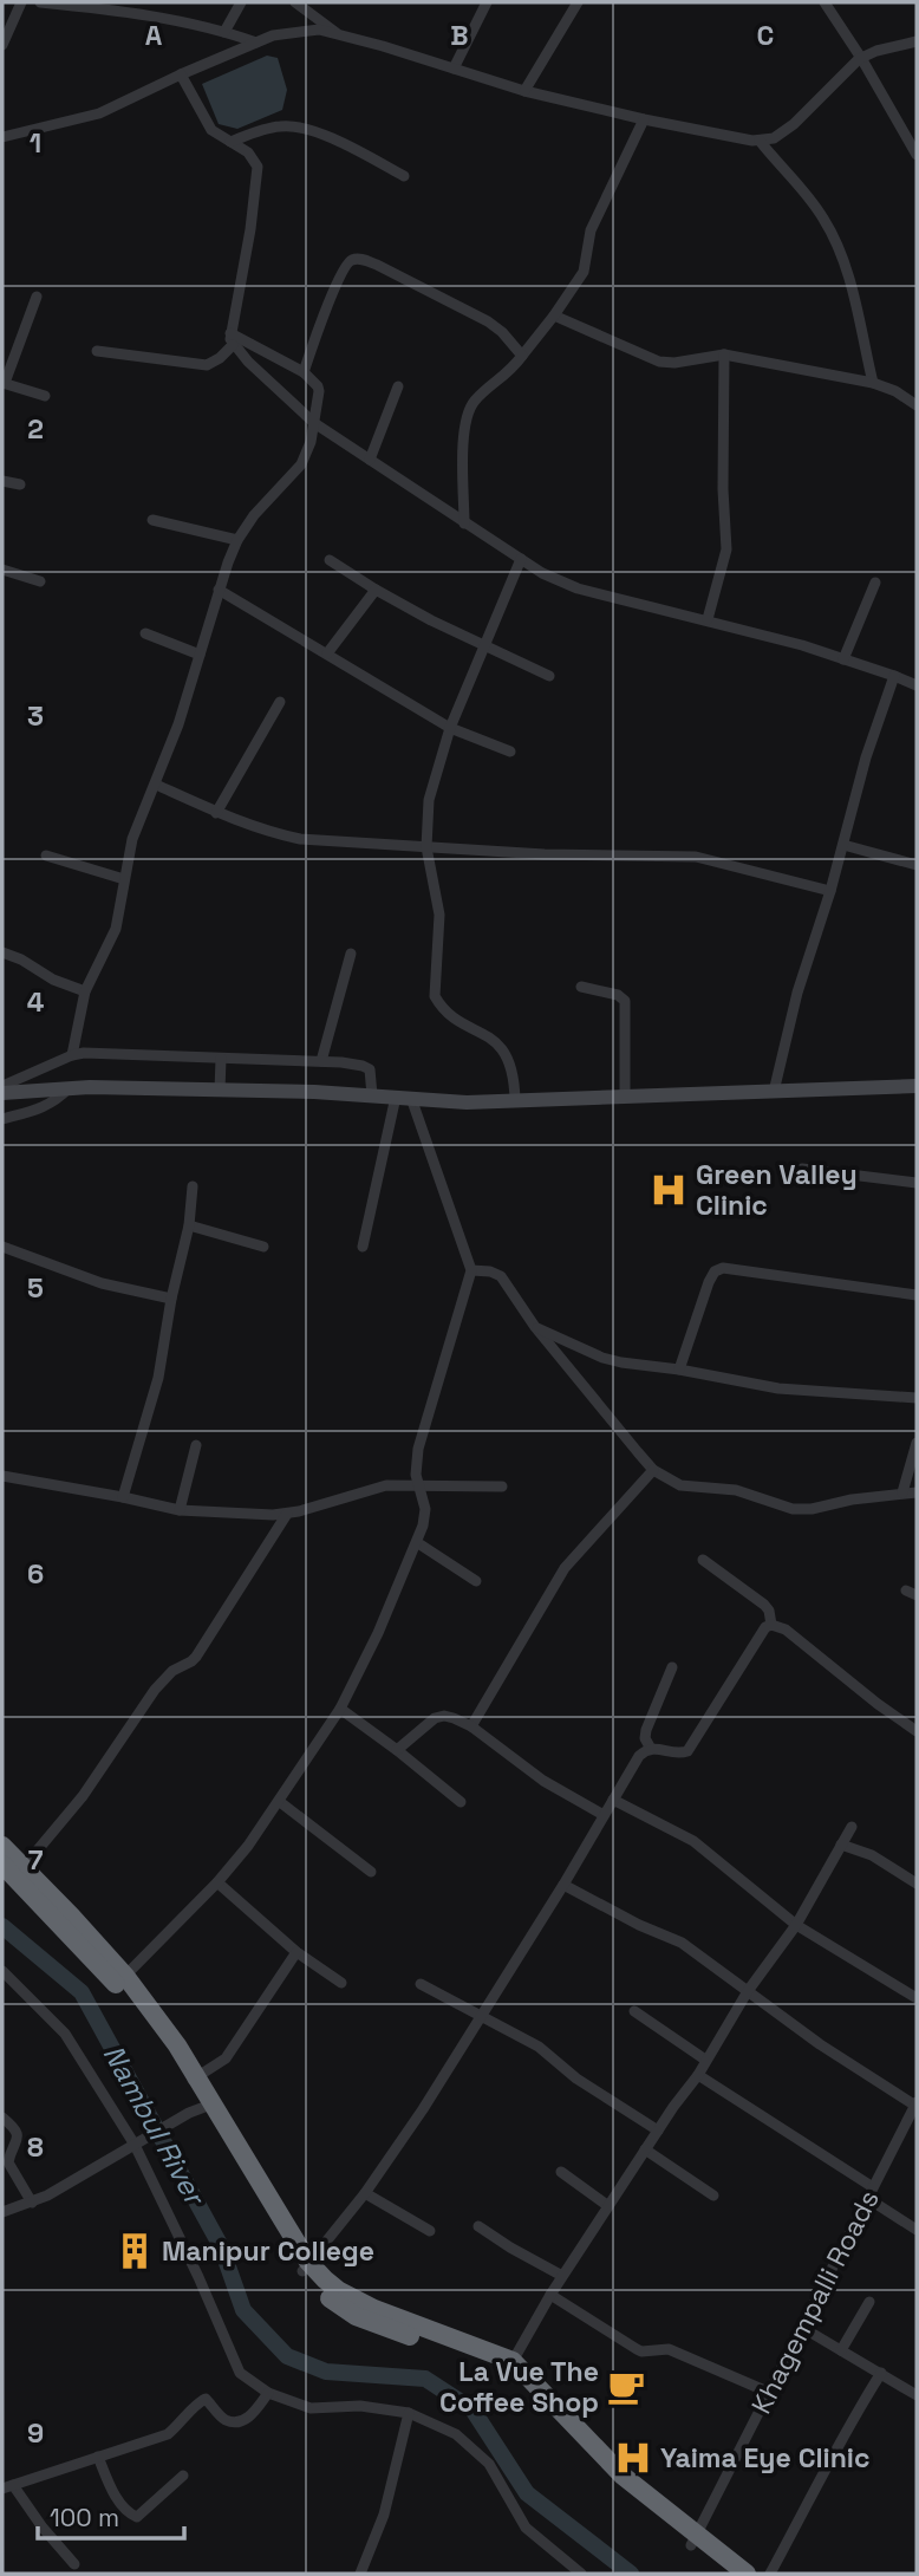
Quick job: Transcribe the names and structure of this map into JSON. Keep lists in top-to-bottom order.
{
  "streets": {
    "street": ["Khagempalli Roads"]
  },
  "water": ["Nambul River"],
  "places": {
    "hospital": ["Green Valley Clinic", "Yaima Eye Clinic"],
    "building": ["Manipur College"],
    "cafe": ["La Vue The Coffee Shop"]
  },
  "scale_bar": "100 m",
  "grid": {
    "columns": ["A", "B", "C"],
    "rows": [
      "1",
      "2",
      "3",
      "4",
      "5",
      "6",
      "7",
      "8",
      "9"
    ]
  }
}
